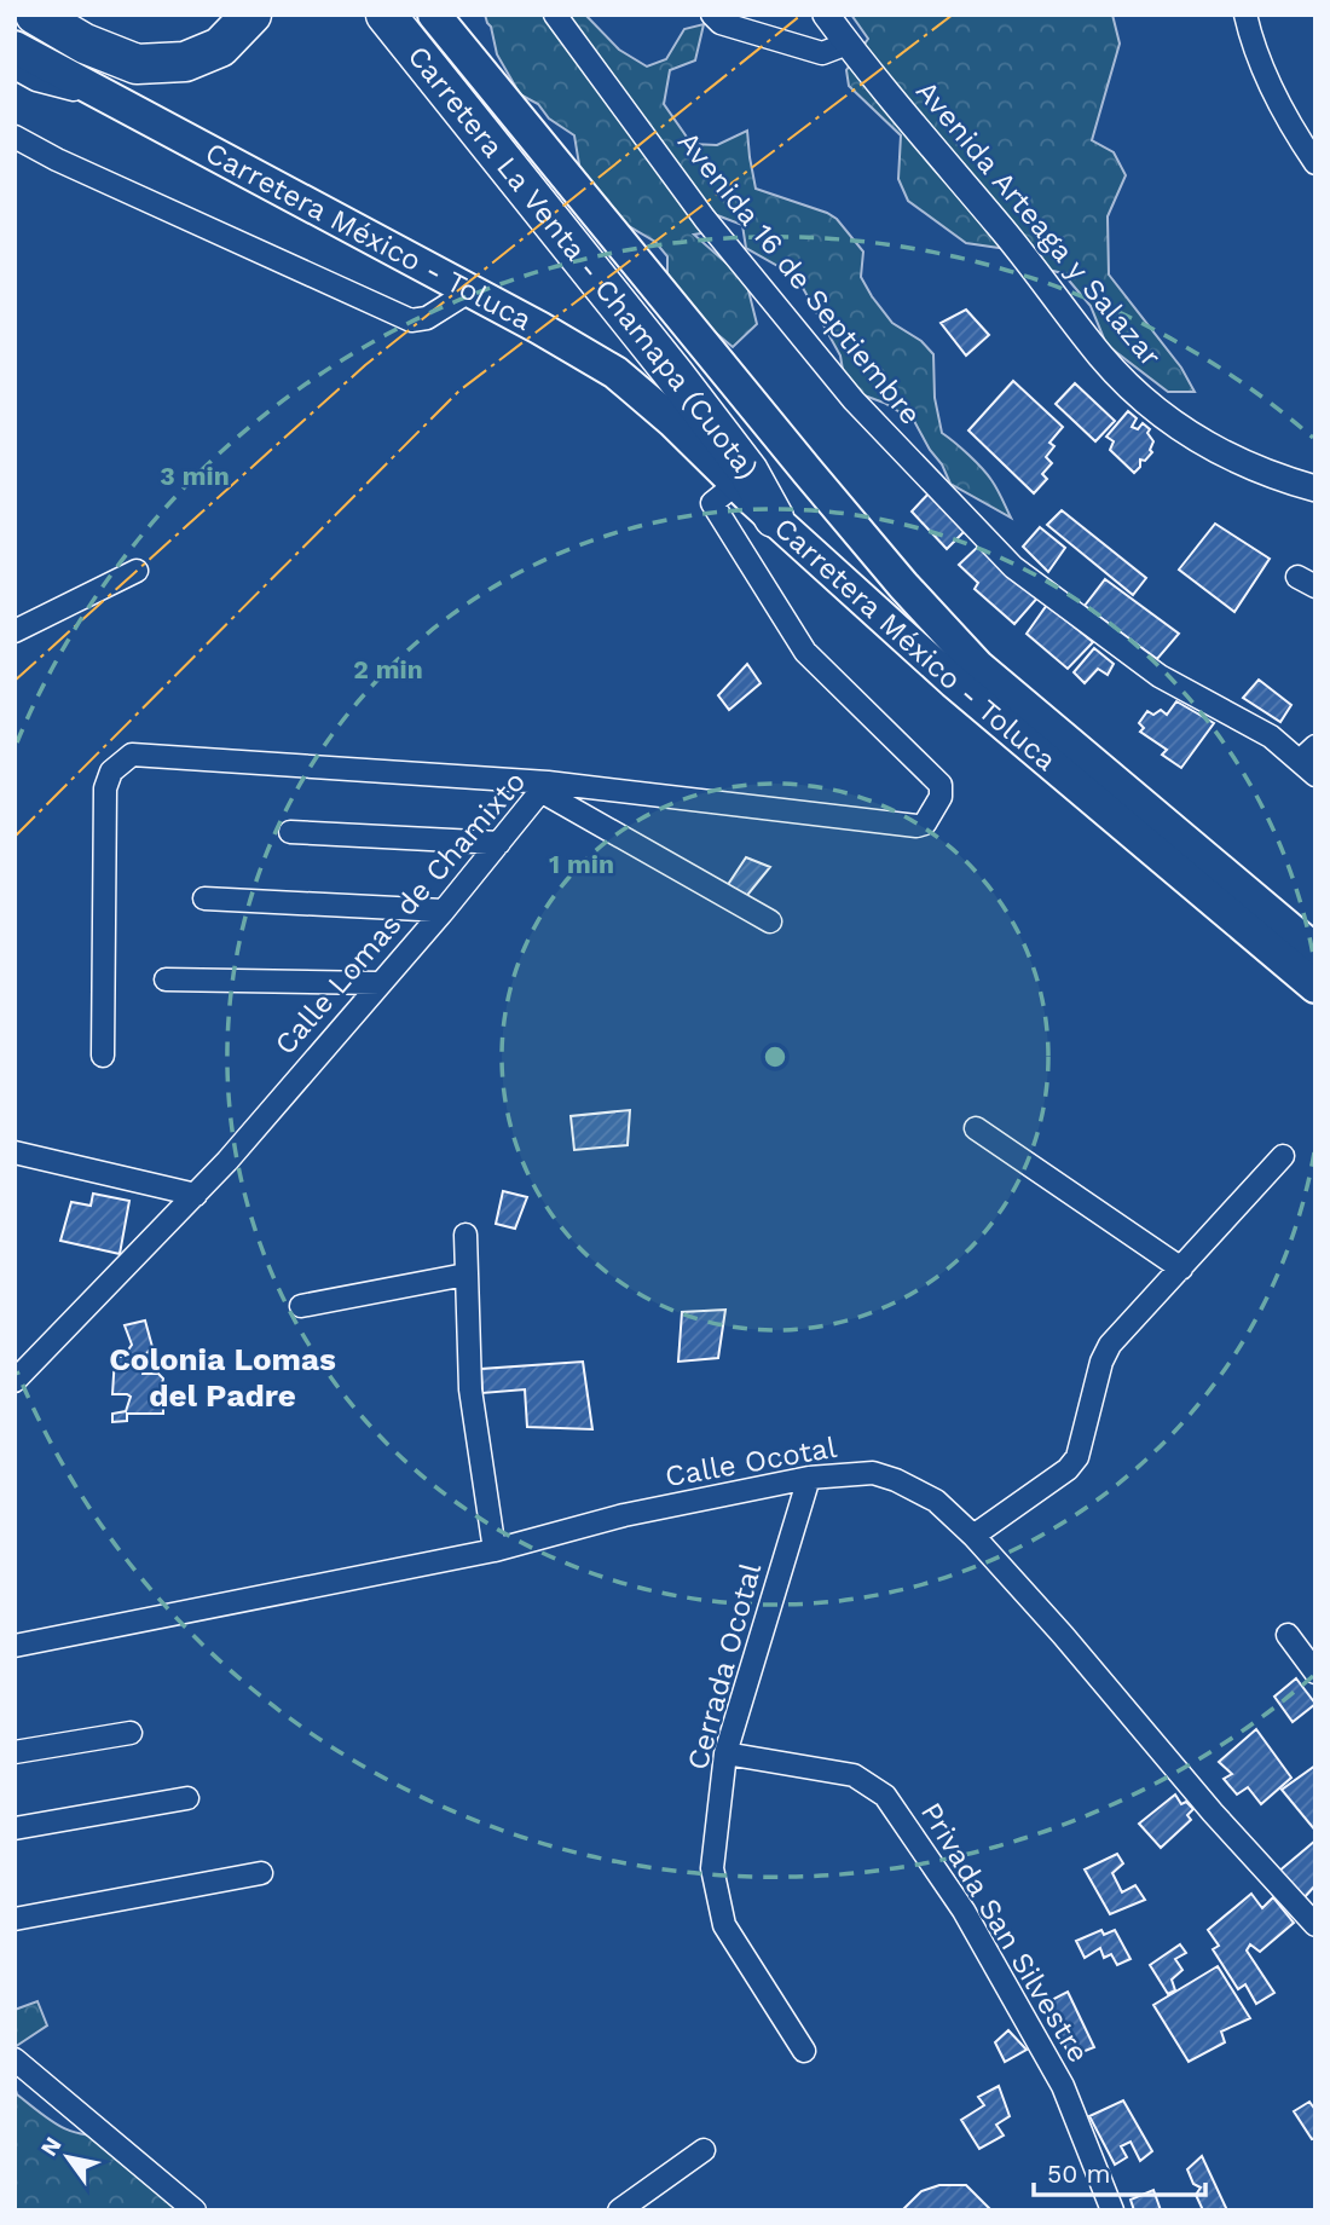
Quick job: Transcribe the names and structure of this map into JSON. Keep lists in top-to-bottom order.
{
  "streets": {
    "highway": ["Carretera La Venta - Chamapa (Cuota)"],
    "main road": ["Carretera México - Toluca"],
    "street": [
      "Avenida Arteaga y Salazar",
      "Avenida 16 de Septiembre",
      "Calle Lomas de Chamixto",
      "Calle Ocotal",
      "Cerrada Ocotal",
      "Privada San Silvestre"
    ]
  },
  "crossings": [
    ["Carretera México - Toluca", "Carretera La Venta - Chamapa (Cuota)"],
    ["Carretera México - Toluca", "Calle Lomas de Chamixto"],
    ["Calle Ocotal", "Cerrada Ocotal"],
    ["Cerrada Ocotal", "Privada San Silvestre"]
  ],
  "districts": ["Colonia Lomas del Padre"],
  "scale_bar": "50 m",
  "north": "top left",
  "rings": ["3 min", "2 min", "1 min"]
}
